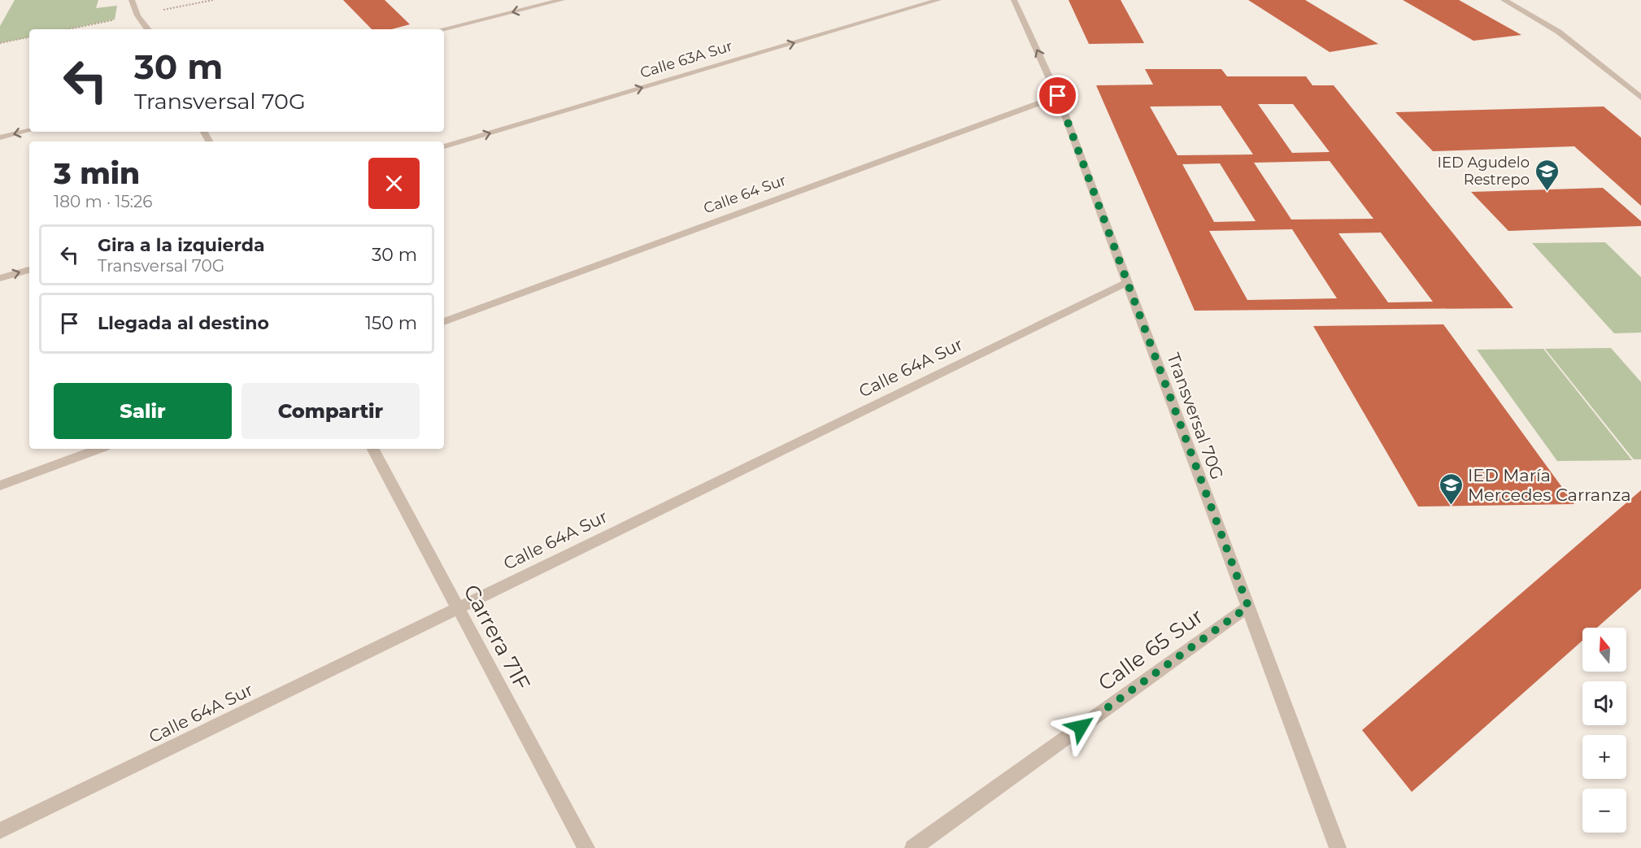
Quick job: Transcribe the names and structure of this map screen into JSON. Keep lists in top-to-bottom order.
{
  "streets": {
    "street": [
      "Calle 63A Sur",
      "Calle 64 Sur",
      "Calle 64A Sur",
      "Transversal 70G",
      "Carrera 71F",
      "Calle 65 Sur"
    ]
  },
  "crossings": [
    ["Calle 64 Sur", "Transversal 70G"],
    ["Calle 64A Sur", "Transversal 70G"],
    ["Calle 64A Sur", "Carrera 71F"],
    ["Transversal 70G", "Calle 65 Sur"]
  ],
  "one_way": ["Calle 63A Sur"],
  "places": {
    "school or university": ["IED Agudelo Restrepo", "IED María Mercedes Carranza"]
  },
  "north": "top",
  "page": {
    "turn": ["30 m", "Transversal 70G"],
    "heading": ["3 min", "180 m · 15:26"],
    "list": [
      {
        "name": "Gira a la izquierda",
        "note": "Transversal 70G",
        "value": "30 m"
      },
      {
        "name": "Llegada al destino",
        "value": "150 m"
      }
    ],
    "buttons": ["Salir", "Compartir"],
    "map_buttons": ["+", "−"]
  }
}
